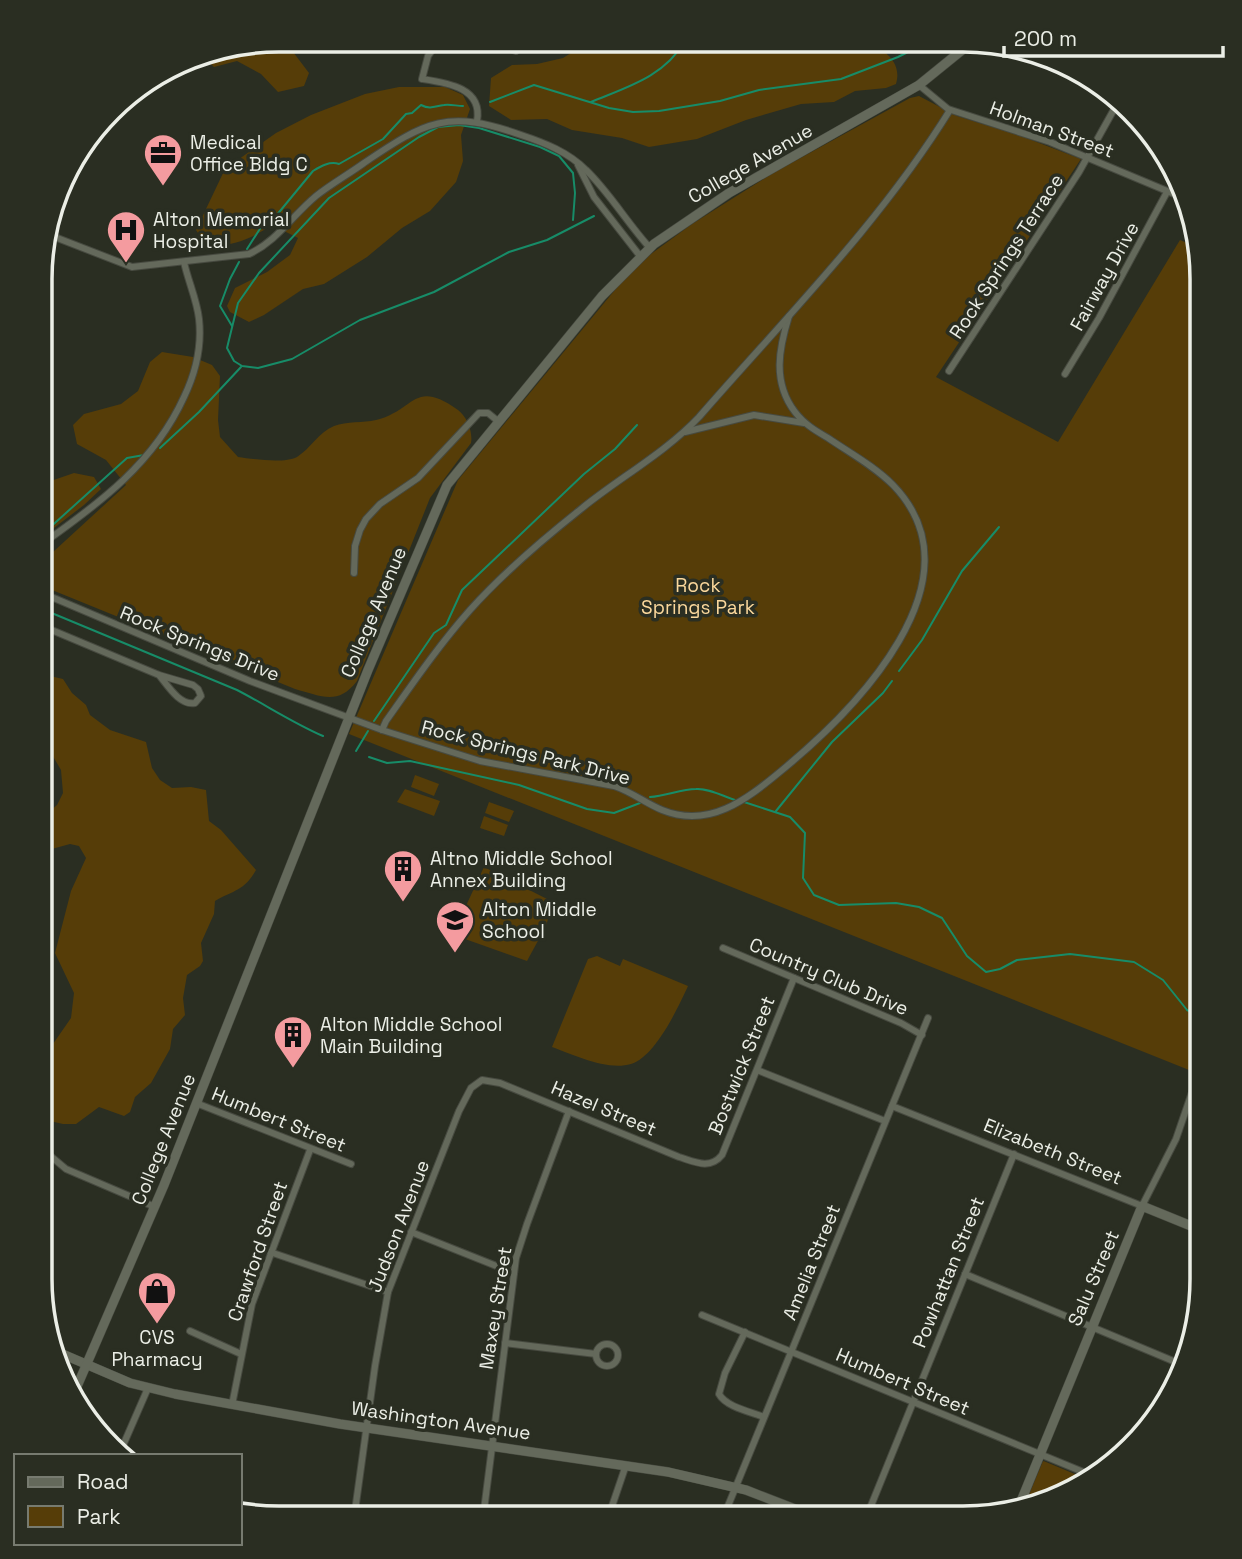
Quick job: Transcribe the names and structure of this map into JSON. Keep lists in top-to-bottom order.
{
  "streets": {
    "main road": [
      "College Avenue",
      "Elizabeth Street",
      "Salu Street",
      "Washington Avenue"
    ],
    "street": [
      "Holman Street",
      "Rock Springs Terrace",
      "Fairway Drive",
      "Rock Springs Drive",
      "Rock Springs Park Drive",
      "Country Club Drive",
      "Bostwick Street",
      "Hazel Street",
      "Humbert Street",
      "Judson Avenue",
      "Crawford Street",
      "Amelia Street",
      "Powhattan Street",
      "Maxey Street"
    ]
  },
  "crossings": [
    ["Holman Street", "College Avenue"],
    ["Holman Street", "Rock Springs Terrace"],
    ["Holman Street", "Fairway Drive"],
    ["Holman Street", "Rock Springs Park Drive"],
    ["College Avenue", "Rock Springs Drive"],
    ["College Avenue", "Rock Springs Park Drive"],
    ["College Avenue", "Humbert Street"],
    ["College Avenue", "Washington Avenue"],
    ["Rock Springs Drive", "Rock Springs Park Drive"],
    ["Country Club Drive", "Bostwick Street"],
    ["Country Club Drive", "Amelia Street"],
    ["Bostwick Street", "Hazel Street"],
    ["Hazel Street", "Judson Avenue"],
    ["Hazel Street", "Maxey Street"],
    ["Humbert Street", "Crawford Street"],
    ["Humbert Street", "Amelia Street"],
    ["Humbert Street", "Powhattan Street"],
    ["Humbert Street", "Salu Street"],
    ["Elizabeth Street", "Amelia Street"],
    ["Elizabeth Street", "Powhattan Street"],
    ["Elizabeth Street", "Salu Street"],
    ["Judson Avenue", "Washington Avenue"],
    ["Crawford Street", "Washington Avenue"],
    ["Amelia Street", "Washington Avenue"],
    ["Maxey Street", "Washington Avenue"]
  ],
  "parks": ["Rock Springs Park"],
  "places": {
    "office": ["Medical Office Bldg C"],
    "hospital": ["Alton Memorial Hospital"],
    "building": ["Altno Middle School Annex Building", "Alton Middle School Main Building"],
    "school or university": ["Alton Middle School"],
    "shop": ["CVS Pharmacy"]
  },
  "legend": ["Road", "Park"],
  "scale_bar": "200 m"
}
